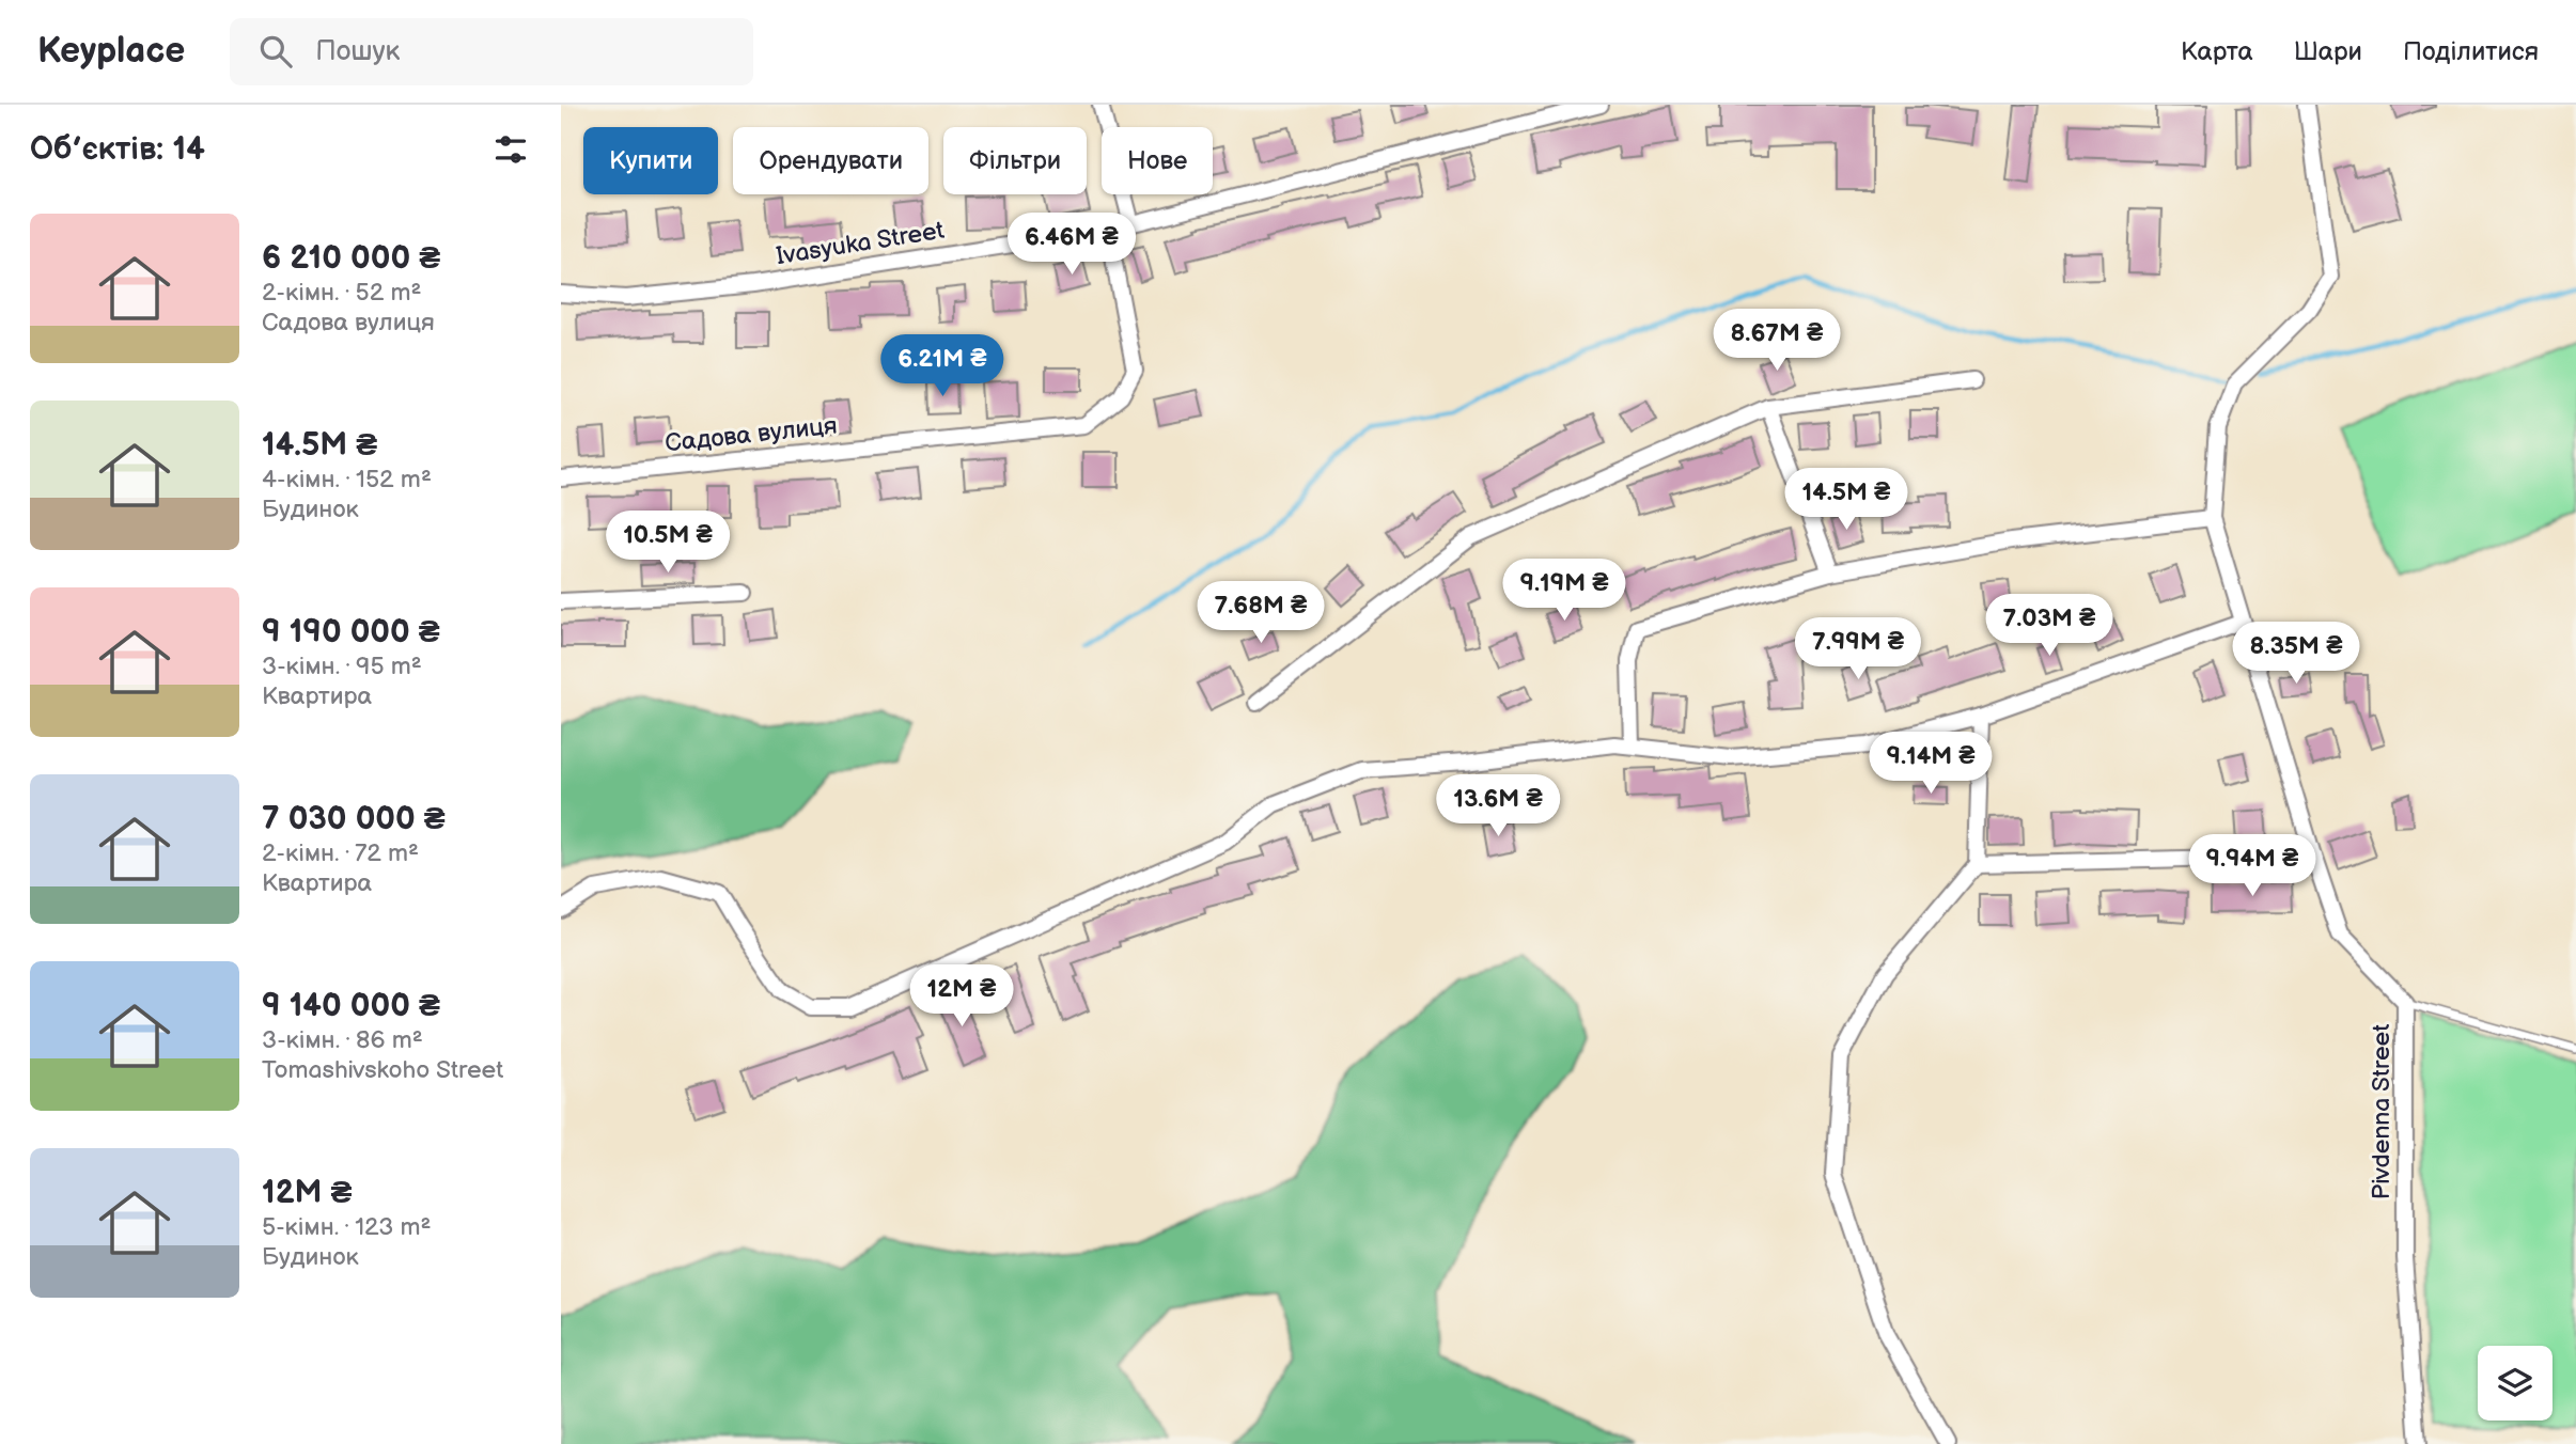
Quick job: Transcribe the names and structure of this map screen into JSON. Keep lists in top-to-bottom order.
{
  "streets": {
    "street": ["Ivasyuka Street", "Садова вулиця", "Pivdenna Street"]
  },
  "crossings": [
    ["Ivasyuka Street", "Садова вулиця"]
  ],
  "page": {
    "header": "Keyplace",
    "search": "Пошук",
    "nav": ["Карта", "Шари", "Поділитися"],
    "heading": "Об’єктів: 14",
    "chip": [
      "Купити",
      "Орендувати",
      "Фільтри",
      "Нове"
    ],
    "list": [
      {
        "name": "6 210 000 ₴",
        "note": "2-кімн. · 52 m² · Садова вулиця"
      },
      {
        "name": "14.5M ₴",
        "note": "4-кімн. · 152 m² · Будинок"
      },
      {
        "name": "9 190 000 ₴",
        "note": "3-кімн. · 95 m² · Квартира"
      },
      {
        "name": "7 030 000 ₴",
        "note": "2-кімн. · 72 m² · Квартира"
      },
      {
        "name": "9 140 000 ₴",
        "note": "3-кімн. · 86 m² · Tomashivskoho Street"
      },
      {
        "name": "12M ₴",
        "note": "5-кімн. · 123 m² · Будинок"
      }
    ],
    "price": [
      "6.46M ₴",
      "8.67M ₴",
      "6.21M ₴",
      "14.5M ₴",
      "10.5M ₴",
      "9.19M ₴",
      "7.68M ₴",
      "7.03M ₴",
      "7.99M ₴",
      "8.35M ₴",
      "9.14M ₴",
      "13.6M ₴",
      "9.94M ₴",
      "12M ₴"
    ]
  }
}
